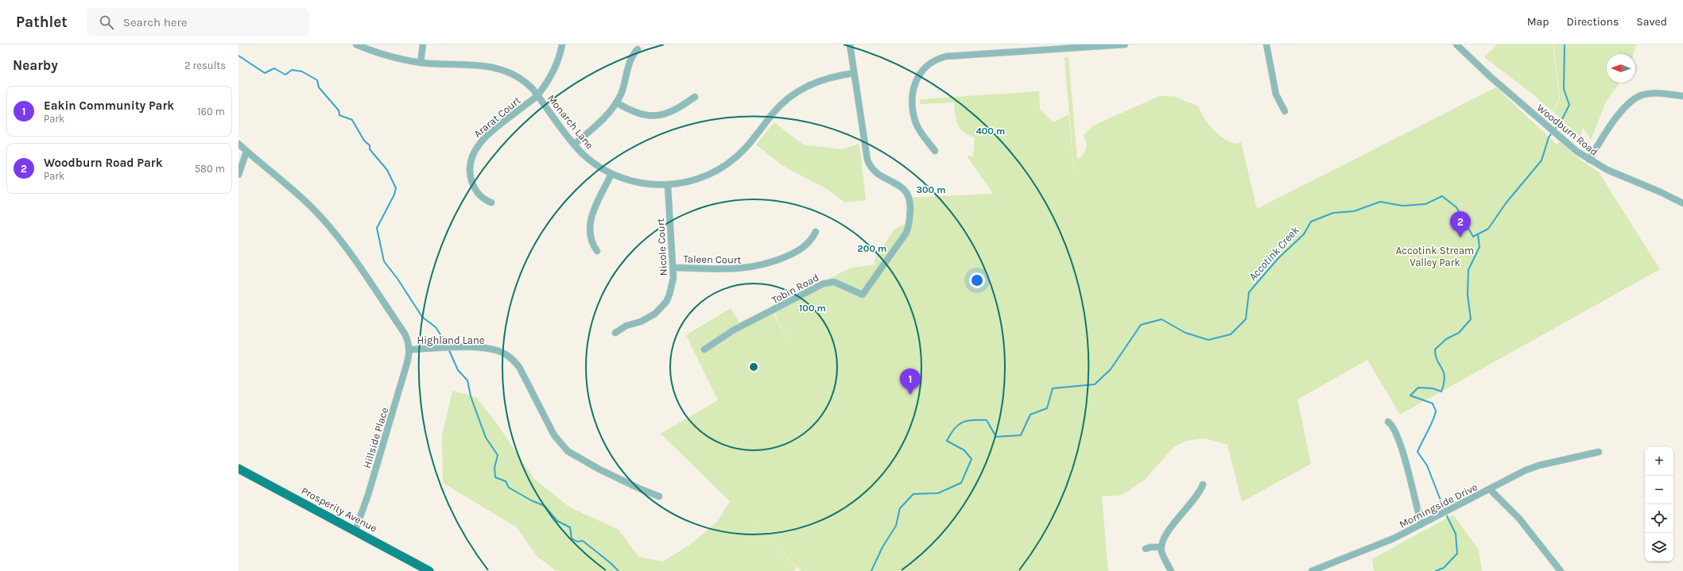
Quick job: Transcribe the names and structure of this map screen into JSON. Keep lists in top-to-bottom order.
{
  "streets": {
    "main road": ["Prosperity Avenue"],
    "street": [
      "Ararat Court",
      "Monarch Lane",
      "Woodburn Road",
      "Nicole Court",
      "Taleen Court",
      "Tobin Road",
      "Highland Lane",
      "Hillside Place",
      "Morningside Drive"
    ]
  },
  "crossings": [
    ["Ararat Court", "Monarch Lane"],
    ["Monarch Lane", "Nicole Court"],
    ["Monarch Lane", "Tobin Road"],
    ["Nicole Court", "Taleen Court"],
    ["Highland Lane", "Hillside Place"],
    ["Hillside Place", "Prosperity Avenue"]
  ],
  "water": ["Accotink Creek"],
  "parks": ["Accotink Stream Valley Park"],
  "north": "left",
  "page": {
    "header": "Pathlet",
    "search": "Search here",
    "nav": ["Map", "Directions", "Saved"],
    "heading": ["Nearby", "2 results"],
    "list": [
      {
        "mark": "1",
        "name": "Eakin Community Park",
        "note": "Park",
        "value": "160 m"
      },
      {
        "mark": "2",
        "name": "Woodburn Road Park",
        "note": "Park",
        "value": "580 m"
      }
    ],
    "pins": ["2", "1"],
    "map_buttons": ["+", "−"]
  },
  "rings": [
    "400 m",
    "300 m",
    "200 m",
    "100 m"
  ]
}
